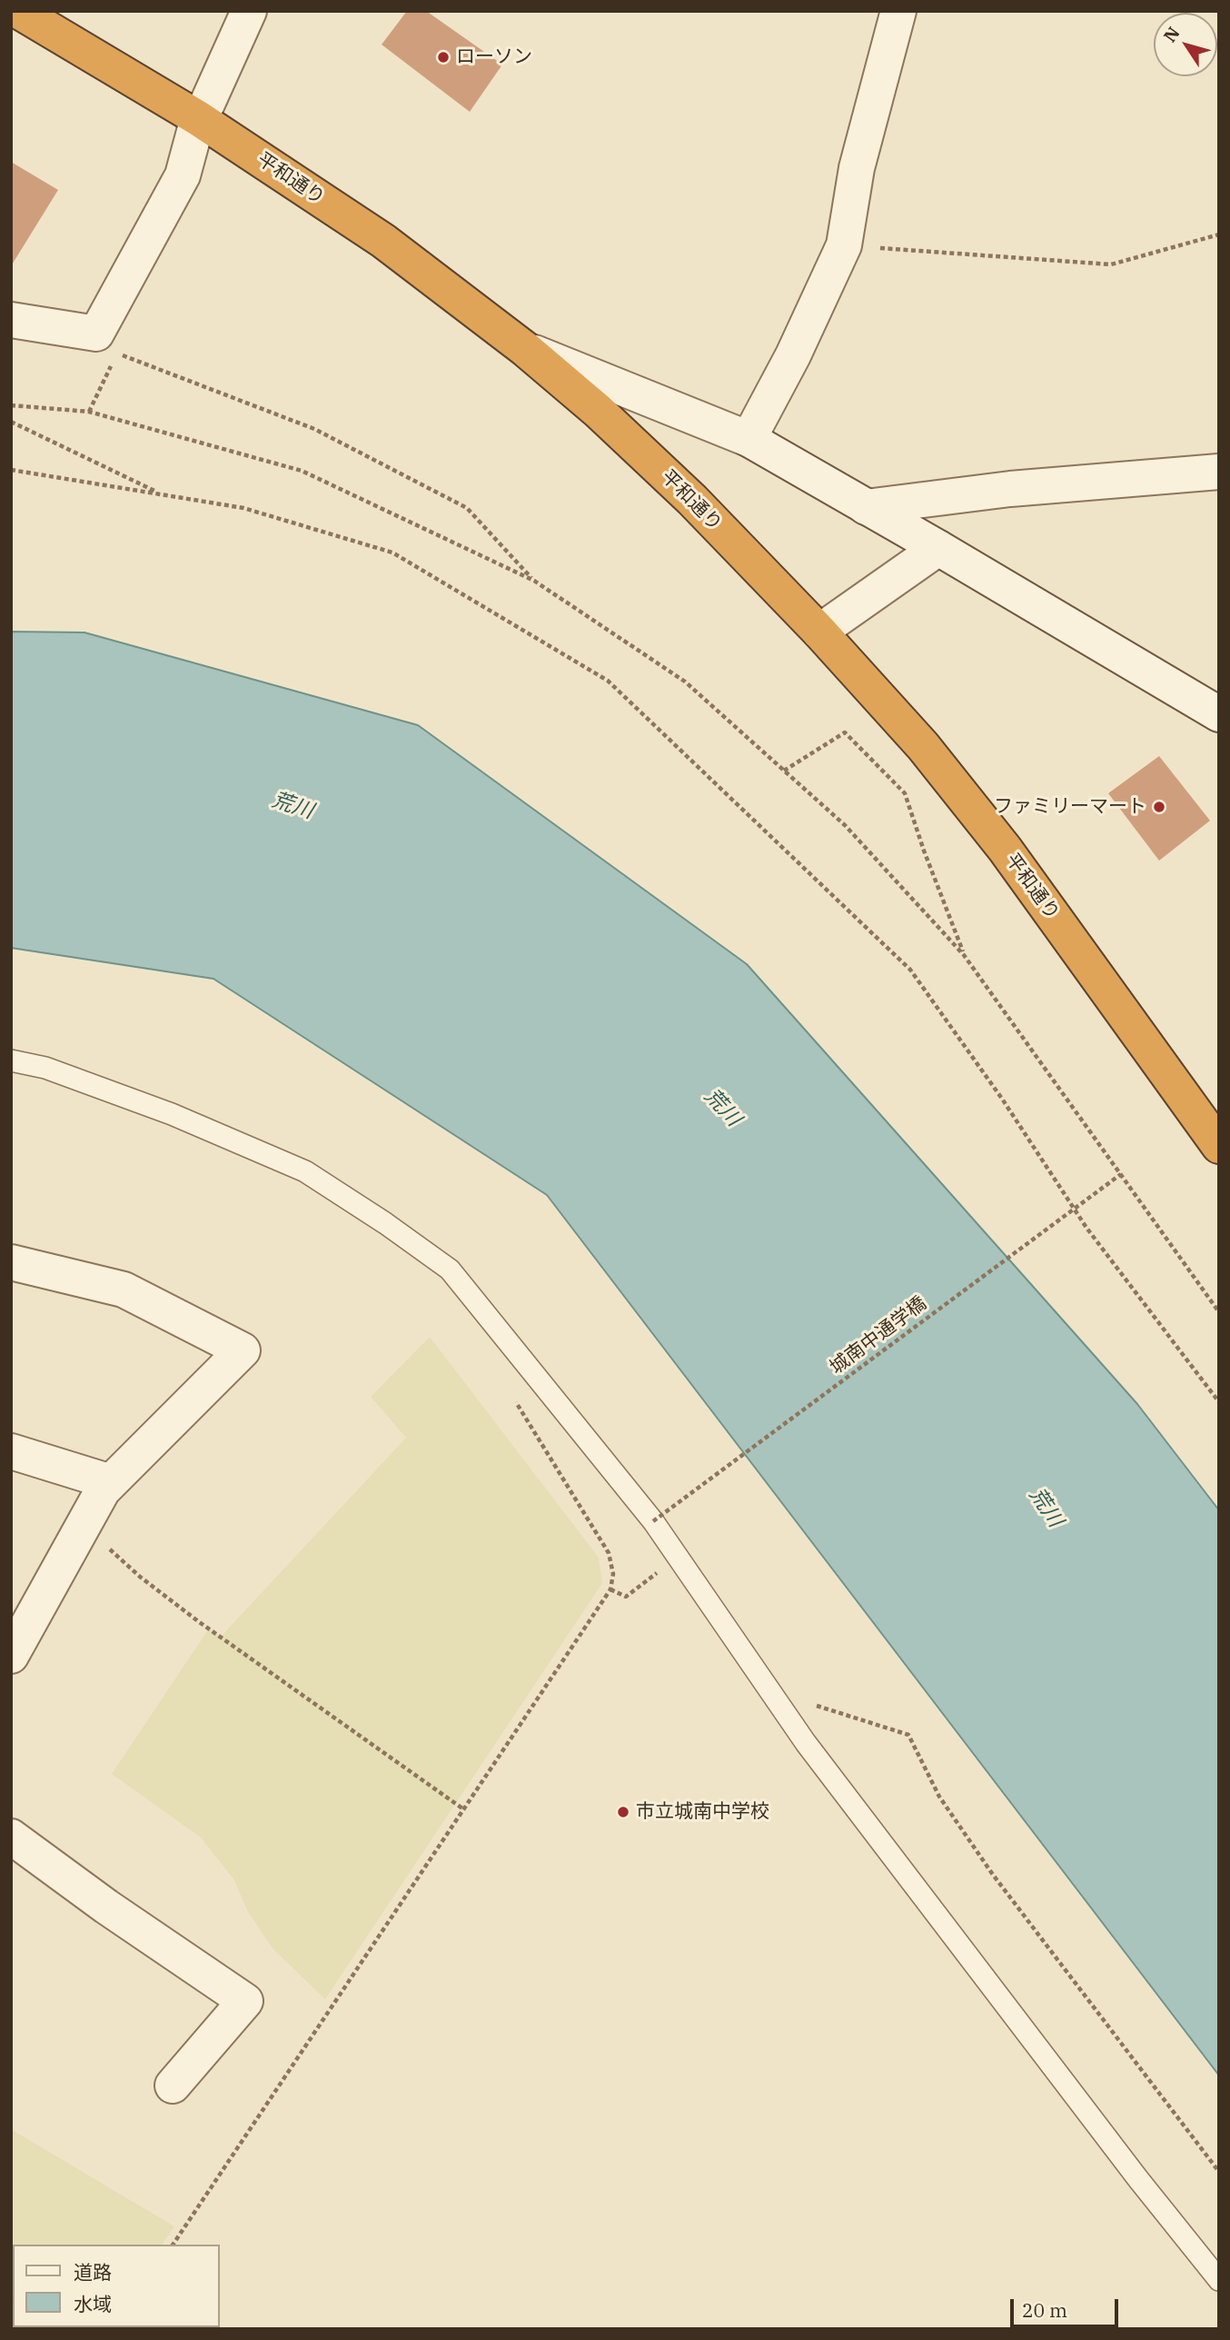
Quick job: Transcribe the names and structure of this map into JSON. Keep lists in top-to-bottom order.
{
  "streets": {
    "highway": ["平和通り"],
    "path": ["城南中通学橋"]
  },
  "water": ["荒川"],
  "places": ["ローソン", "ファミリーマート", "市立城南中学校"],
  "legend": ["道路", "水域"],
  "scale_bar": "20 m",
  "north": "top left"
}
